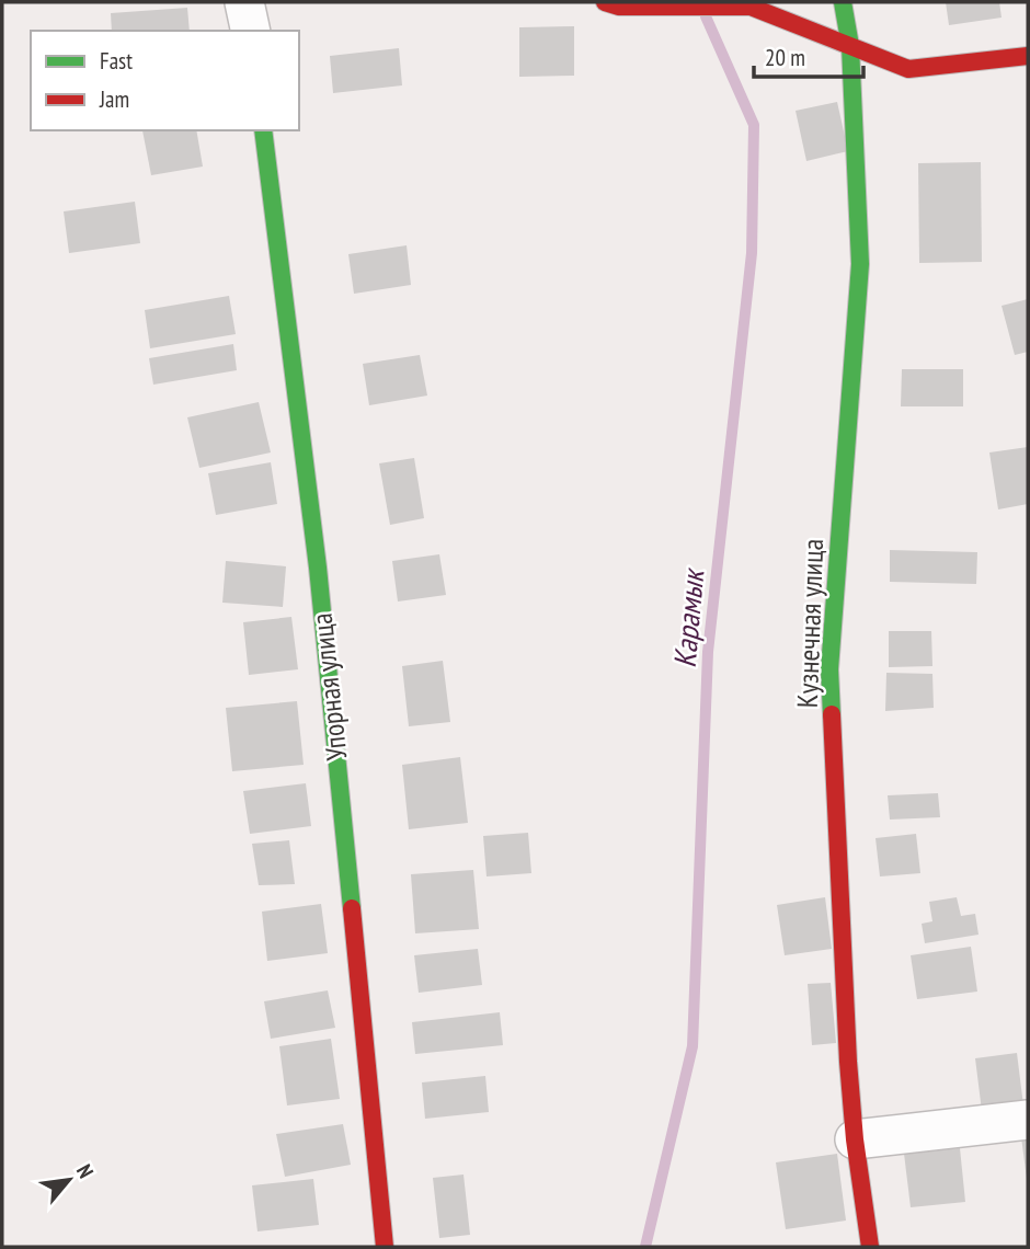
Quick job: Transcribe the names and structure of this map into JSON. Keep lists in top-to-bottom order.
{
  "streets": {
    "street": ["Кузнечная улица", "Упорная улица"]
  },
  "water": ["Карамык"],
  "legend": ["Fast", "Jam"],
  "scale_bar": "20 m",
  "north": "top right"
}
